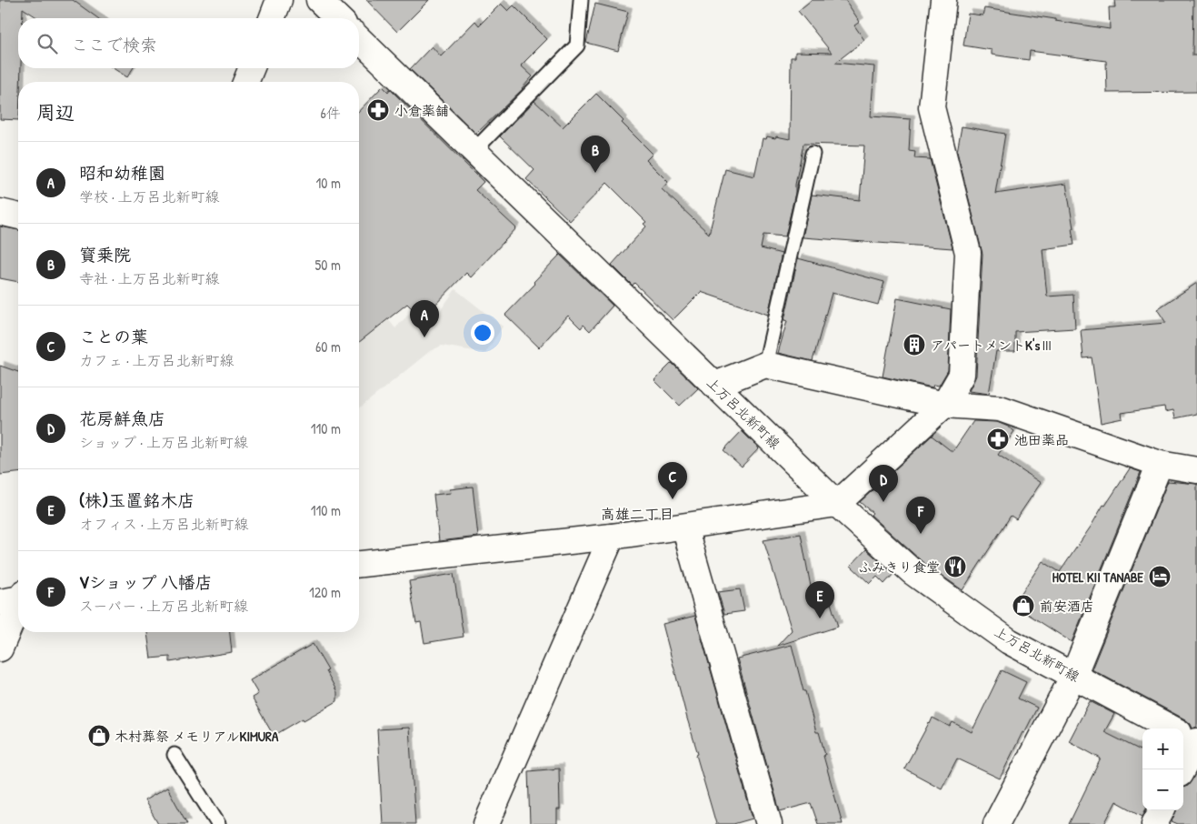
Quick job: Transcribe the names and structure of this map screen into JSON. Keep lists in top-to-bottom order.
{
  "streets": {
    "main road": ["上万呂北新町線"]
  },
  "districts": ["高雄二丁目"],
  "places": {
    "pharmacy": ["小倉薬舗", "池田薬品"],
    "building": ["アパートメントK'sⅢ"],
    "restaurant": ["ふみきり食堂"],
    "hotel": ["HOTEL KII TANABE"],
    "shop": ["前安酒店", "木村葬祭 メモリアルKIMURA"]
  },
  "page": {
    "search": "ここで検索",
    "heading": ["周辺", "6件"],
    "pins": [
      "B",
      "A",
      "C",
      "D",
      "F",
      "E"
    ],
    "list": [
      {
        "mark": "A",
        "name": "昭和幼稚園",
        "note": "学校 · 上万呂北新町線",
        "value": "10 m"
      },
      {
        "mark": "B",
        "name": "寳乗院",
        "note": "寺社 · 上万呂北新町線",
        "value": "50 m"
      },
      {
        "mark": "C",
        "name": "ことの葉",
        "note": "カフェ · 上万呂北新町線",
        "value": "60 m"
      },
      {
        "mark": "D",
        "name": "花房鮮魚店",
        "note": "ショップ · 上万呂北新町線",
        "value": "110 m"
      },
      {
        "mark": "E",
        "name": "(株)玉置銘木店",
        "note": "オフィス · 上万呂北新町線",
        "value": "110 m"
      },
      {
        "mark": "F",
        "name": "Vショップ 八幡店",
        "note": "スーパー · 上万呂北新町線",
        "value": "120 m"
      }
    ],
    "map_buttons": ["+", "−"]
  }
}
